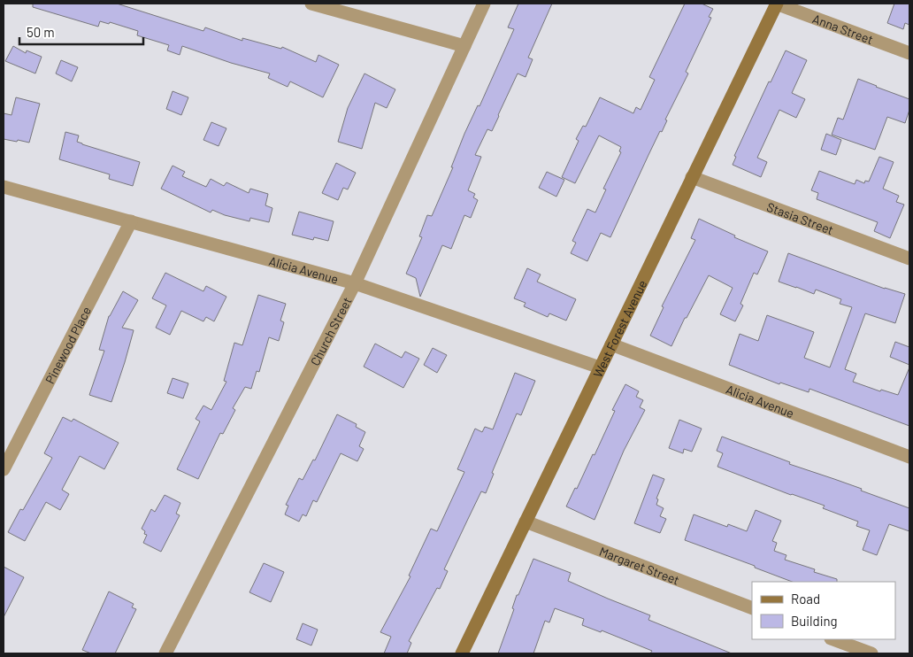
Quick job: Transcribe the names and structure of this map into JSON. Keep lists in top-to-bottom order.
{
  "streets": {
    "street": [
      "Anna Street",
      "Stasia Street",
      "Alicia Avenue",
      "West Forest Avenue",
      "Church Street",
      "Pinewood Place",
      "Margaret Street"
    ]
  },
  "crossings": [
    ["Anna Street", "West Forest Avenue"],
    ["Stasia Street", "West Forest Avenue"],
    ["Alicia Avenue", "West Forest Avenue"],
    ["Alicia Avenue", "Church Street"],
    ["Alicia Avenue", "Pinewood Place"],
    ["West Forest Avenue", "Margaret Street"]
  ],
  "legend": ["Road", "Building"],
  "scale_bar": "50 m"
}
